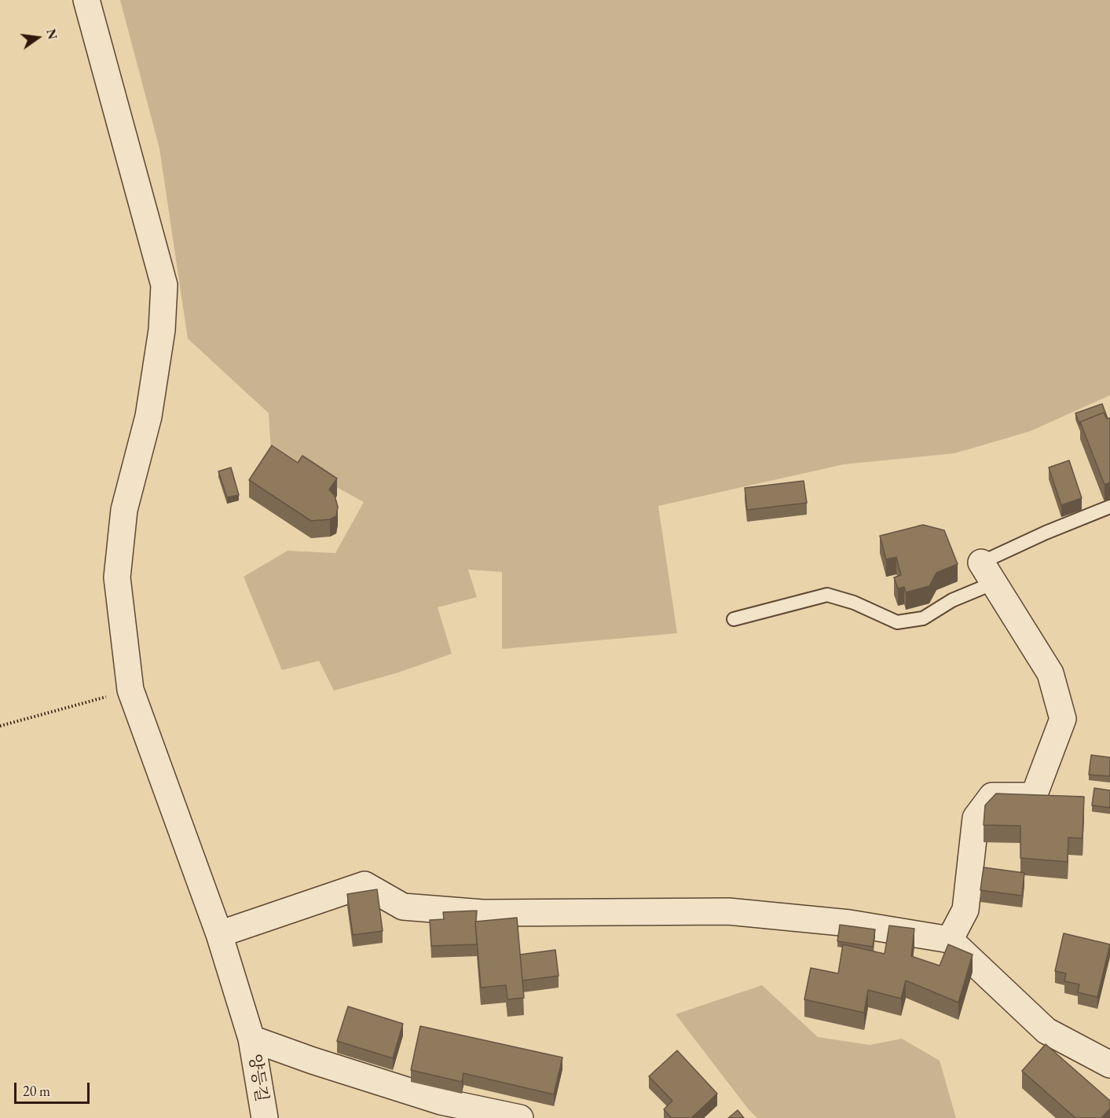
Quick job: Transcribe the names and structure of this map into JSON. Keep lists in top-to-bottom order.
{
  "streets": {
    "street": ["양등길"]
  },
  "scale_bar": "20 m",
  "north": "right"
}
